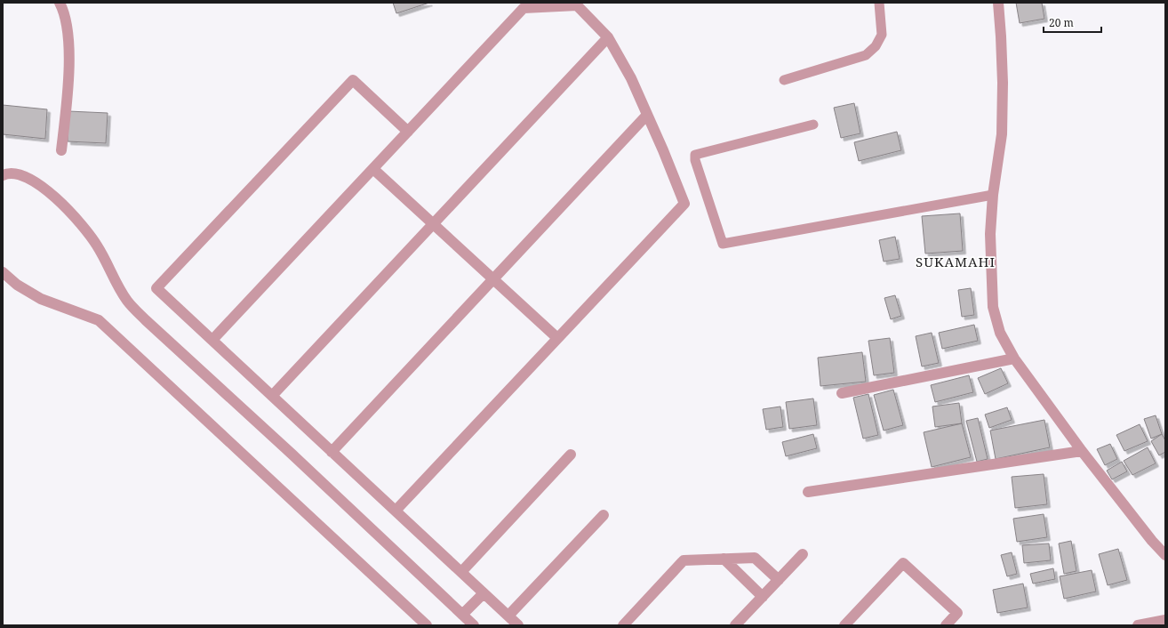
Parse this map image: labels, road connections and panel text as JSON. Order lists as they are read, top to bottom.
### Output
{
  "districts": ["SUKAMAHI"],
  "scale_bar": "20 m"
}
